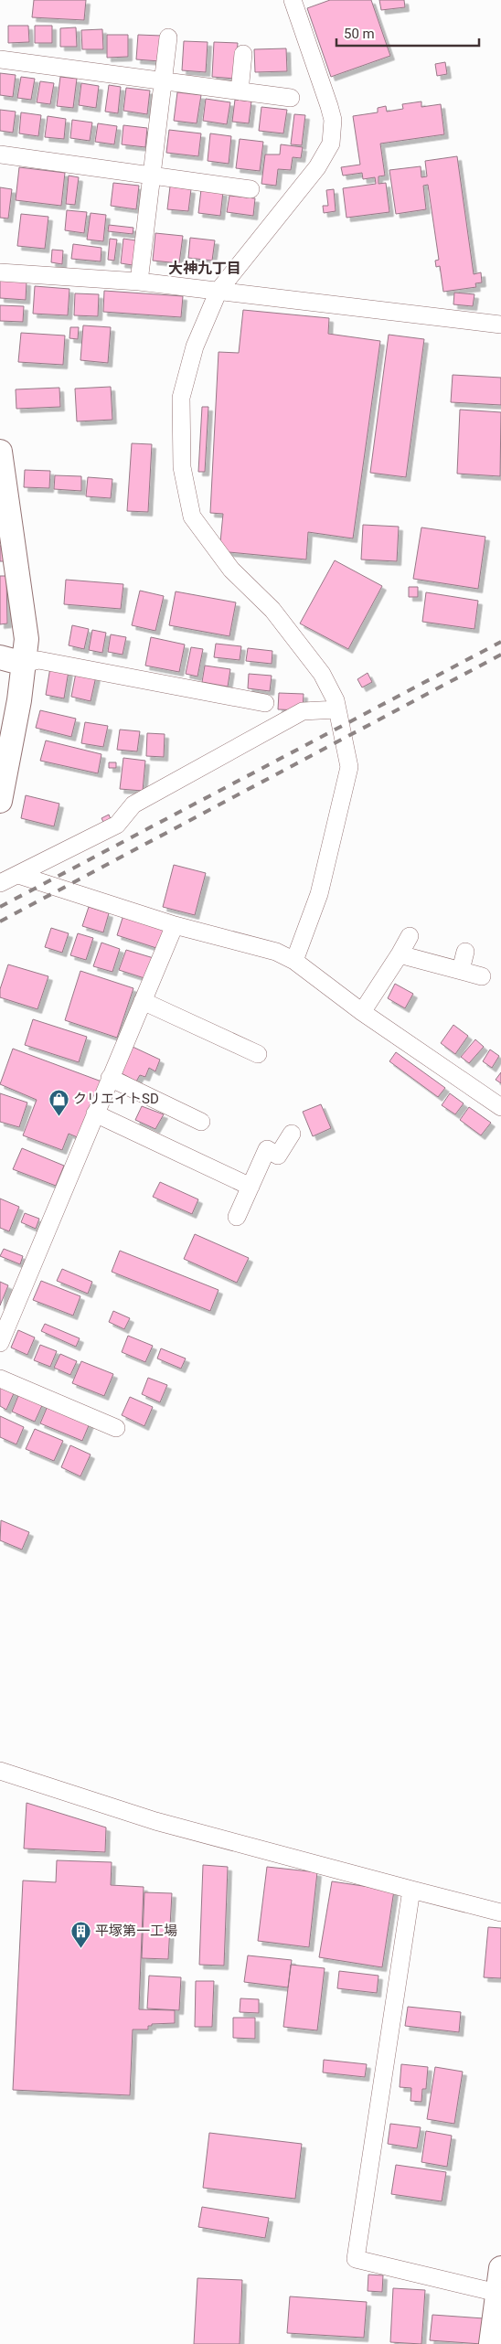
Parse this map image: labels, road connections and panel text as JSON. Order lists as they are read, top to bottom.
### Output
{
  "districts": ["大神九丁目"],
  "places": {
    "shop": ["クリエイトSD"],
    "building": ["平塚第一工場"]
  },
  "scale_bar": "50 m"
}
